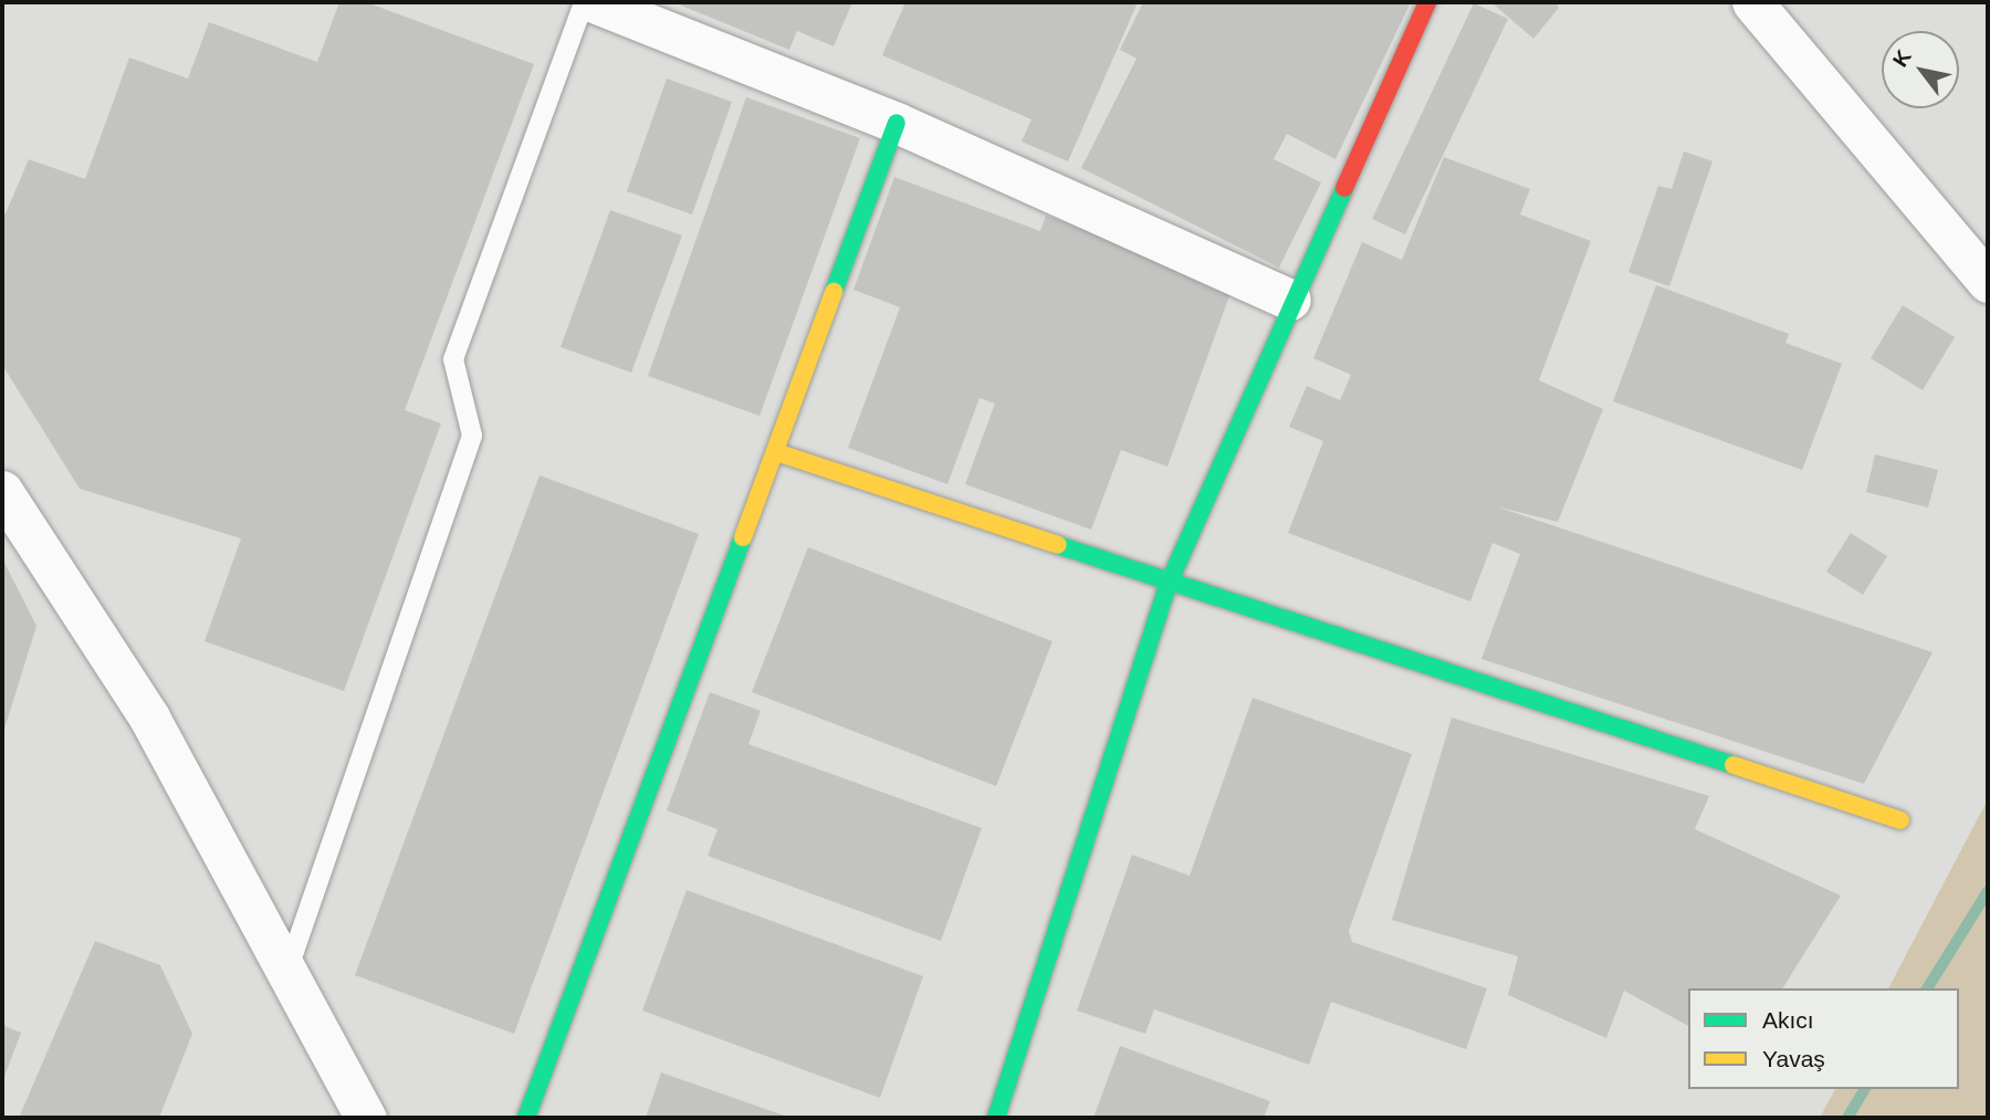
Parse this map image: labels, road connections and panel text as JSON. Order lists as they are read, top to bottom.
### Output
{
  "legend": ["Akıcı", "Yavaş"],
  "north": "top left"
}
